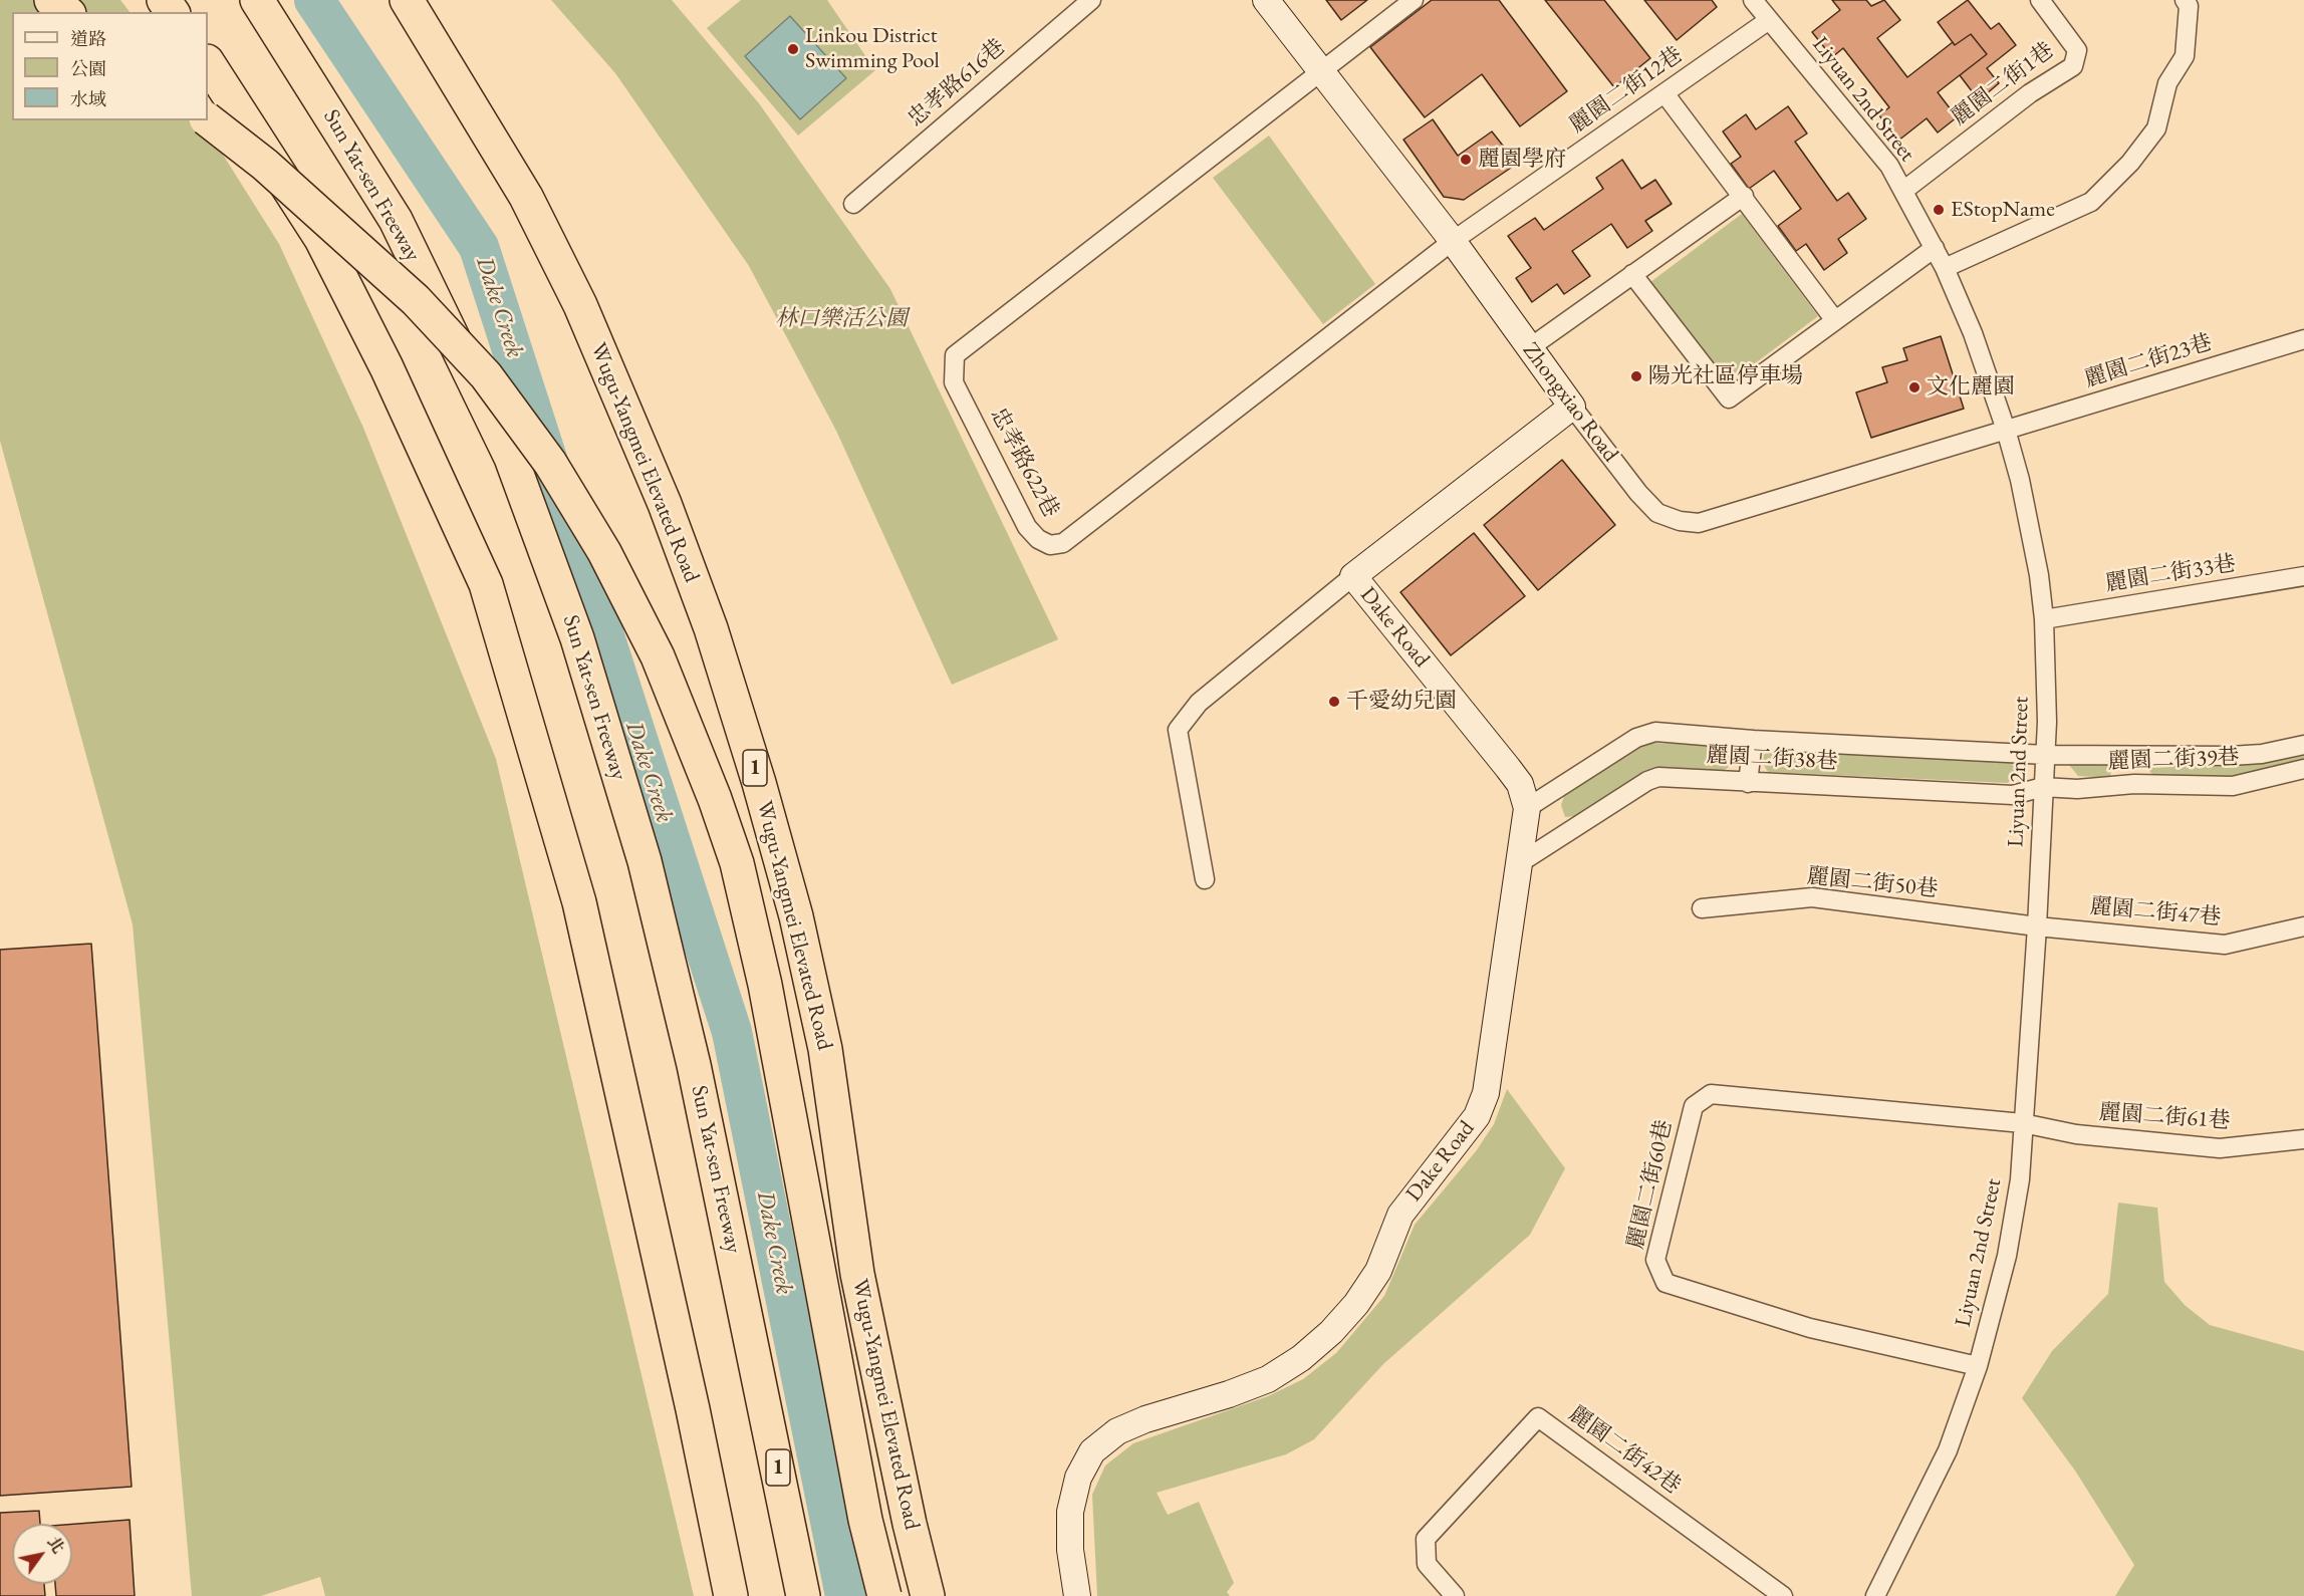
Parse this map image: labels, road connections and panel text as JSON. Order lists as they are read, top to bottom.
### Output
{
  "streets": {
    "highway": ["Sun Yat-sen Freeway", "Wugu-Yangmei Elevated Road", "1"],
    "street": [
      "忠孝路616巷",
      "麗園二街1巷",
      "麗園二街12巷",
      "Liyuan 2nd Street",
      "麗園二街23巷",
      "Zhongxiao Road",
      "忠孝路622巷",
      "麗園二街33巷",
      "Dake Road",
      "麗園二街38巷",
      "麗園二街39巷",
      "麗園二街50巷",
      "麗園二街47巷",
      "麗園二街61巷",
      "麗園二街60巷",
      "麗園二街42巷"
    ]
  },
  "crossings": [
    ["麗園二街1巷", "Liyuan 2nd Street"],
    ["麗園二街12巷", "Liyuan 2nd Street"],
    ["麗園二街12巷", "Zhongxiao Road"],
    ["麗園二街12巷", "忠孝路622巷"],
    ["Liyuan 2nd Street", "麗園二街23巷"],
    ["Liyuan 2nd Street", "Zhongxiao Road"],
    ["Liyuan 2nd Street", "麗園二街33巷"],
    ["Liyuan 2nd Street", "麗園二街38巷"],
    ["Liyuan 2nd Street", "麗園二街39巷"],
    ["Liyuan 2nd Street", "麗園二街50巷"],
    ["Liyuan 2nd Street", "麗園二街47巷"],
    ["Liyuan 2nd Street", "麗園二街61巷"],
    ["Liyuan 2nd Street", "麗園二街60巷"],
    ["麗園二街23巷", "Zhongxiao Road"],
    ["Zhongxiao Road", "忠孝路622巷"],
    ["Dake Road", "麗園二街38巷"],
    ["麗園二街38巷", "麗園二街39巷"],
    ["麗園二街50巷", "麗園二街47巷"],
    ["麗園二街61巷", "麗園二街60巷"]
  ],
  "water": ["Dake Creek"],
  "parks": ["林口樂活公園"],
  "places": [
    "Linkou District Swimming Pool",
    "麗園學府",
    "EStopName",
    "陽光社區停車場",
    "文化麗園",
    "千愛幼兒園"
  ],
  "legend": ["道路", "公園", "水域"],
  "north": "top right"
}
